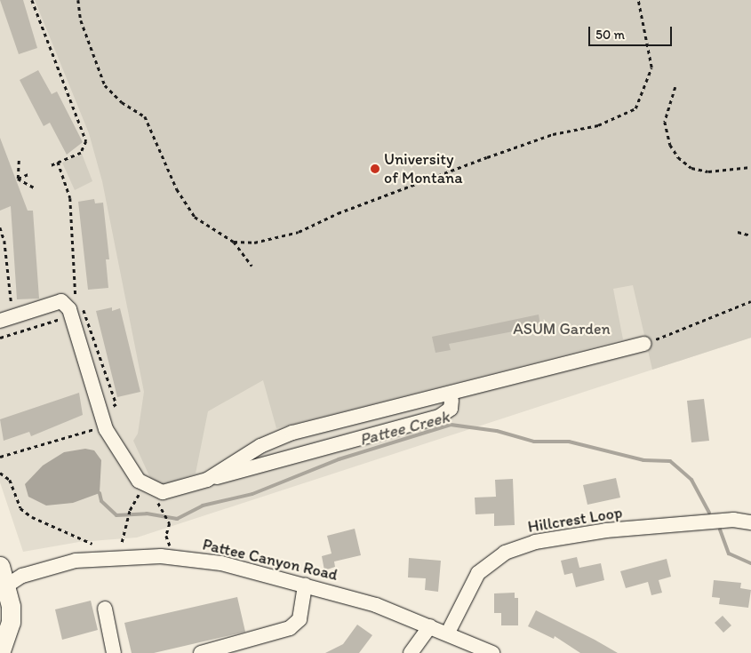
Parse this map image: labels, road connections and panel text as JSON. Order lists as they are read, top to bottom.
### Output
{
  "streets": {
    "street": ["Hillcrest Loop", "Pattee Canyon Road"]
  },
  "crossings": [
    ["Hillcrest Loop", "Pattee Canyon Road"]
  ],
  "water": ["Pattee Creek"],
  "parks": ["ASUM Garden"],
  "places": ["University of Montana"],
  "scale_bar": "50 m"
}
